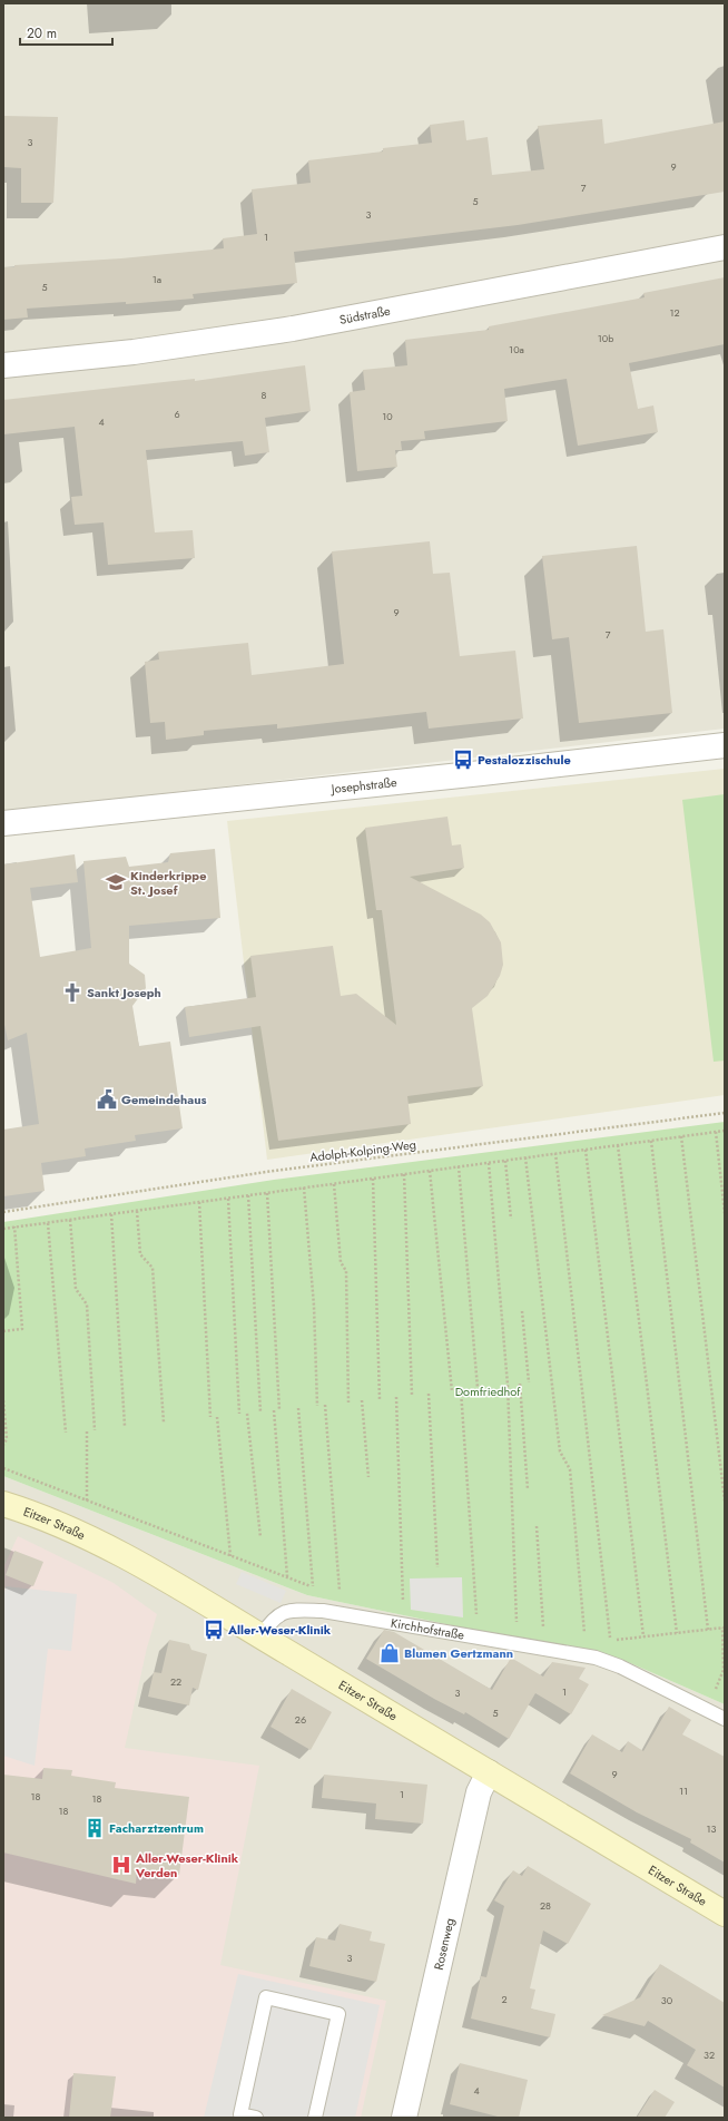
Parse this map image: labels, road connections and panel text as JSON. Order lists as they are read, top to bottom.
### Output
{
  "streets": {
    "main road": ["Eitzer Straße"],
    "street": ["Südstraße", "Josephstraße", "Rosenweg"],
    "lane": ["Kirchhofstraße"],
    "path": ["Adolph-Kolping-Weg"]
  },
  "crossings": [
    ["Eitzer Straße", "Kirchhofstraße"],
    ["Eitzer Straße", "Rosenweg"]
  ],
  "parks": ["Domfriedhof"],
  "places": {
    "bus stop": ["Pestalozzischule", "Aller-Weser-Klinik"],
    "school or university": ["Kinderkrippe St. Josef"],
    "church": ["Sankt Joseph"],
    "public building": ["Gemeindehaus"],
    "shop": ["Blumen Gertzmann"],
    "building": ["Facharztzentrum"],
    "hospital": ["Aller-Weser-Klinik Verden"]
  },
  "house_numbers": [
    "3",
    "9",
    "7",
    "5",
    "3",
    "1",
    "1a",
    "5",
    "12",
    "10b",
    "10a",
    "8",
    "6",
    "10",
    "4",
    "9",
    "7",
    "22",
    "1",
    "3",
    "5",
    "26",
    "9",
    "11",
    "1",
    "18",
    "18",
    "18",
    "13",
    "28",
    "3",
    "2",
    "30",
    "32",
    "4"
  ],
  "scale_bar": "20 m"
}
